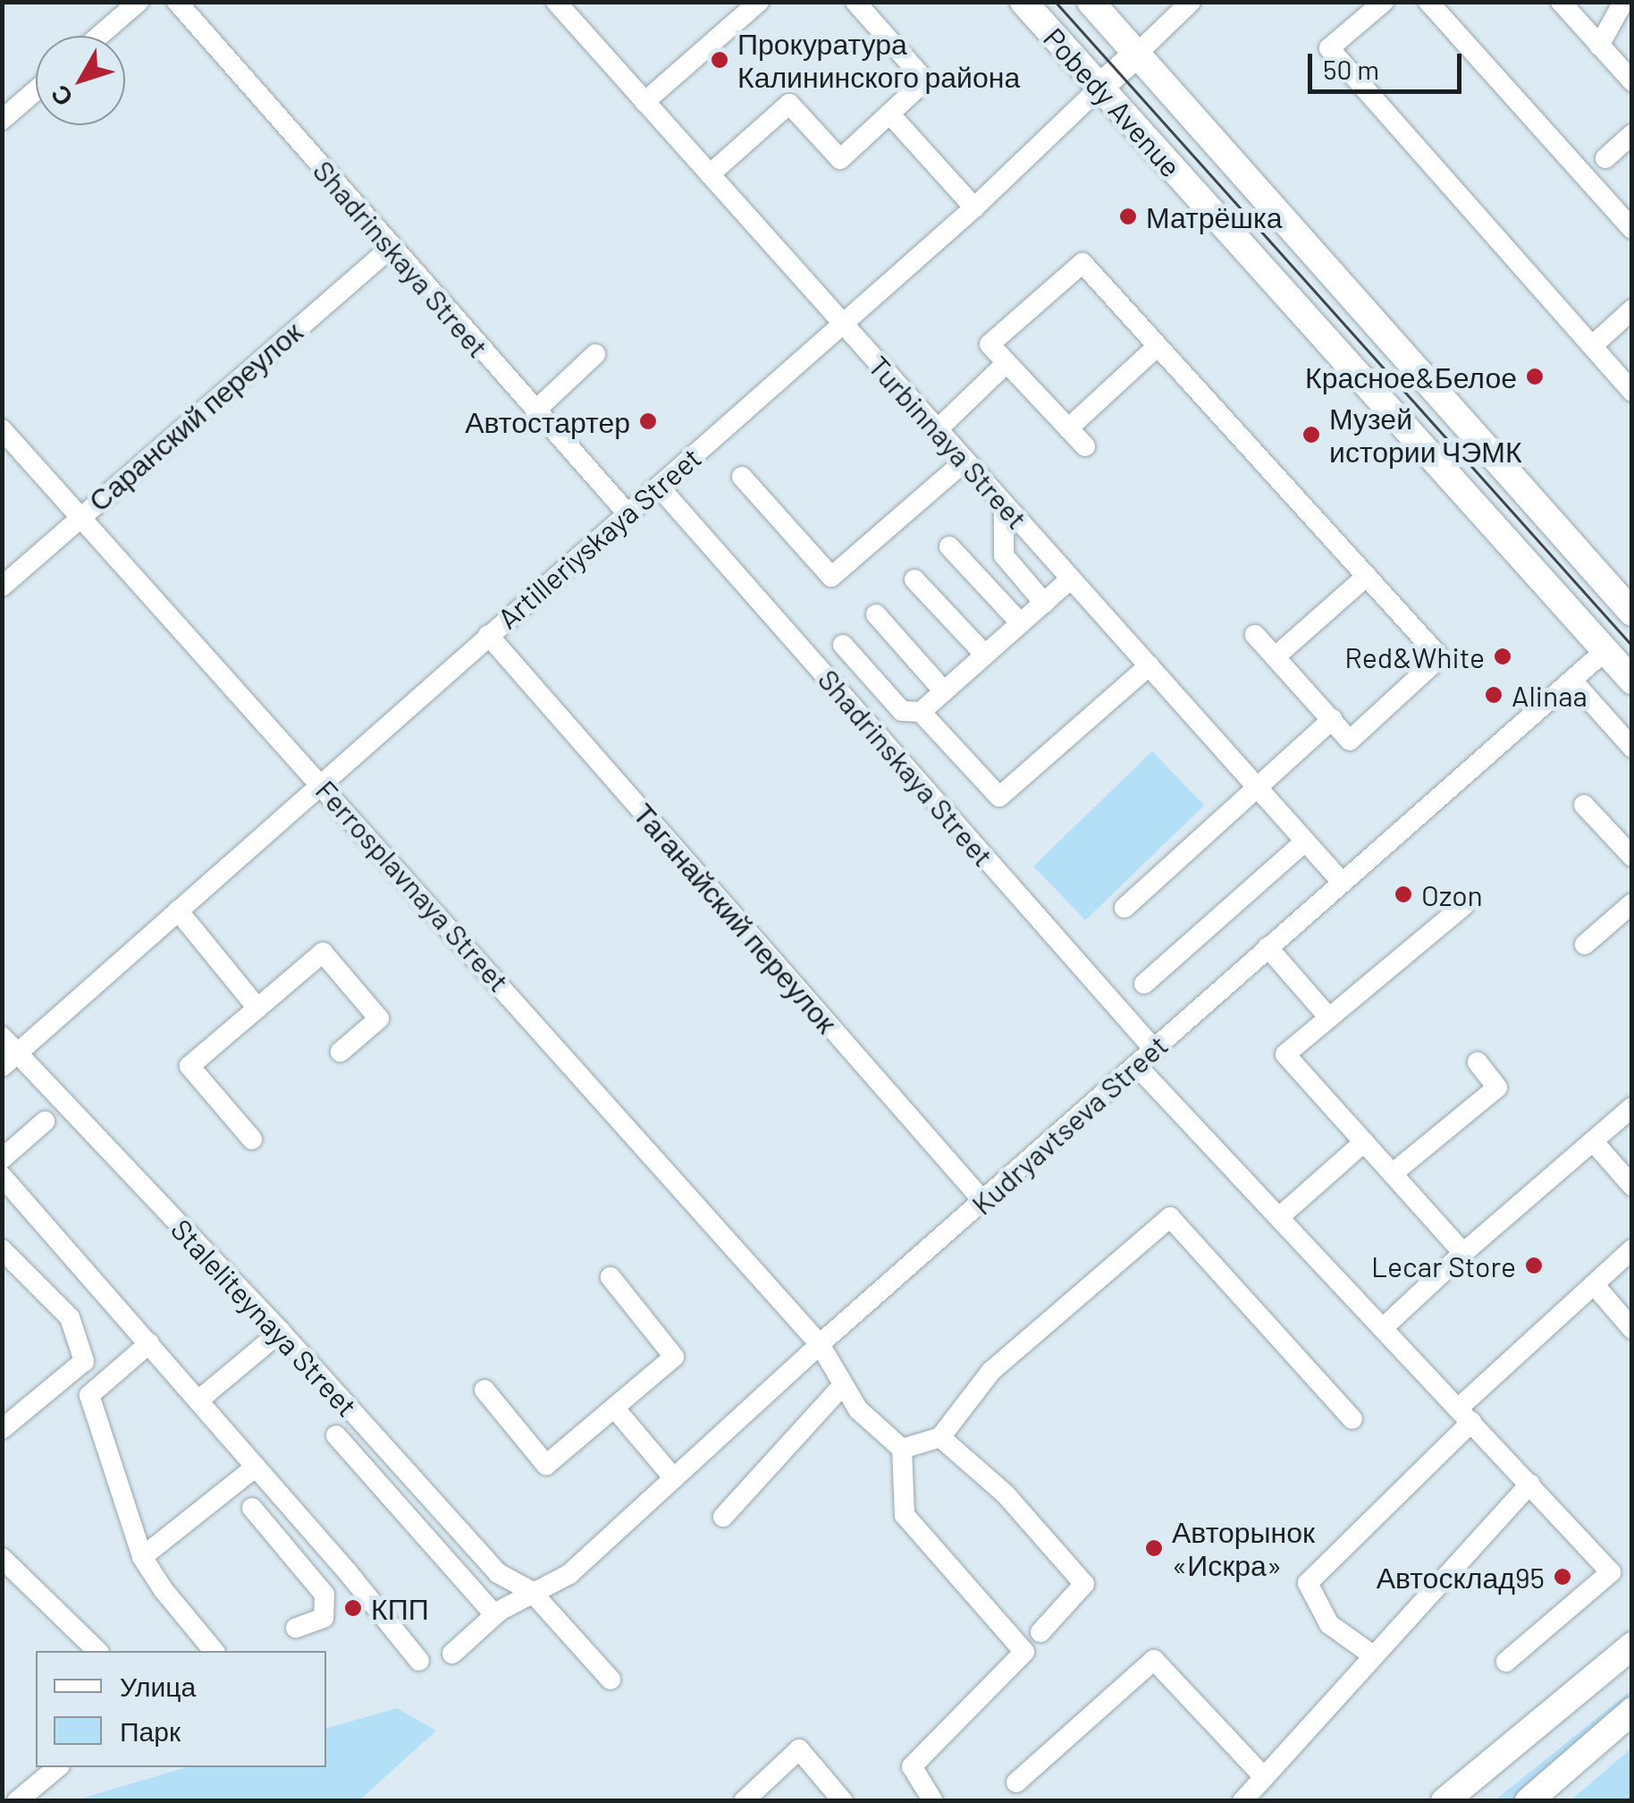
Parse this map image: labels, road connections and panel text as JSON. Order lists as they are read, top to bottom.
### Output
{
  "streets": {
    "main road": ["Pobedy Avenue", "Artilleriyskaya Street"],
    "street": [
      "Shadrinskaya Street",
      "Саранский переулок",
      "Turbinnaya Street",
      "Ferrosplavnaya Street",
      "Таганайский переулок",
      "Kudryavtseva Street",
      "Staleliteynaya Street"
    ]
  },
  "crossings": [
    ["Pobedy Avenue", "Artilleriyskaya Street"],
    ["Pobedy Avenue", "Kudryavtseva Street"],
    ["Shadrinskaya Street", "Саранский переулок"],
    ["Shadrinskaya Street", "Artilleriyskaya Street"],
    ["Shadrinskaya Street", "Kudryavtseva Street"],
    ["Саранский переулок", "Ferrosplavnaya Street"],
    ["Turbinnaya Street", "Artilleriyskaya Street"],
    ["Turbinnaya Street", "Kudryavtseva Street"],
    ["Artilleriyskaya Street", "Ferrosplavnaya Street"],
    ["Artilleriyskaya Street", "Таганайский переулок"],
    ["Artilleriyskaya Street", "Staleliteynaya Street"],
    ["Ferrosplavnaya Street", "Kudryavtseva Street"],
    ["Таганайский переулок", "Kudryavtseva Street"],
    ["Kudryavtseva Street", "Staleliteynaya Street"]
  ],
  "places": [
    "Прокуратура Калининского района",
    "Матрёшка",
    "Красное&Белое",
    "Автостартер",
    "Музей истории ЧЭМК",
    "Red&White",
    "Alinaa",
    "Ozon",
    "Lecar Store",
    "Авторынок «Искра»",
    "Автосклад95",
    "КПП"
  ],
  "legend": ["Улица", "Парк"],
  "scale_bar": "50 m",
  "north": "bottom left"
}
